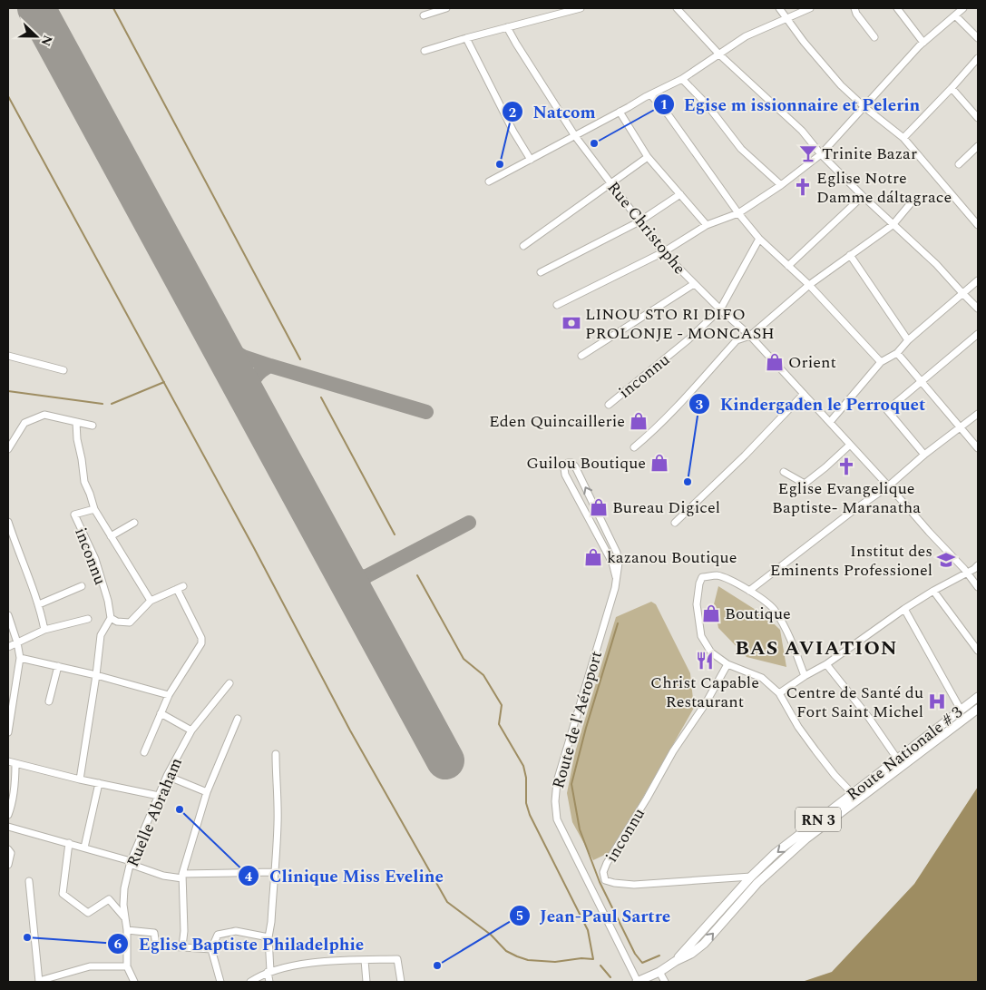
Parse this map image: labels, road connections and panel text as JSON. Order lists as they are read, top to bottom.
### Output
{
  "streets": {
    "main road": ["Route Nationale # 3", "RN 3"],
    "street": [
      "Rue Christophe",
      "inconnu",
      "Route de l'Aéroport",
      "Ruelle Abraham"
    ]
  },
  "crossings": [
    ["Rue Christophe", "inconnu"],
    ["inconnu", "Route Nationale # 3"],
    ["Route de l'Aéroport", "Route Nationale # 3"]
  ],
  "districts": ["BAS AVIATION"],
  "places": {
    "other": [
      "Egise m issionnaire et Pelerin",
      "Natcom",
      "Kindergaden le Perroquet",
      "Clinique Miss Eveline",
      "Eglise Baptiste Philadelphie",
      "Jean-Paul Sartre"
    ],
    "bar": ["Trinite Bazar"],
    "church": ["Eglise Notre Damme dáltagrace", "Eglise Evangelique Baptiste- Maranatha"],
    "bank": ["LINOU STO RI DIFO PROLONJE - MONCASH"],
    "shop": [
      "Orient",
      "Eden Quincaillerie",
      "Guilou Boutique",
      "Bureau Digicel",
      "kazanou Boutique",
      "Boutique"
    ],
    "school or university": ["Institut des Eminents Professionel"],
    "restaurant": ["Christ Capable Restaurant"],
    "hospital": ["Centre de Santé du Fort Saint Michel"]
  },
  "north": "right"
}
